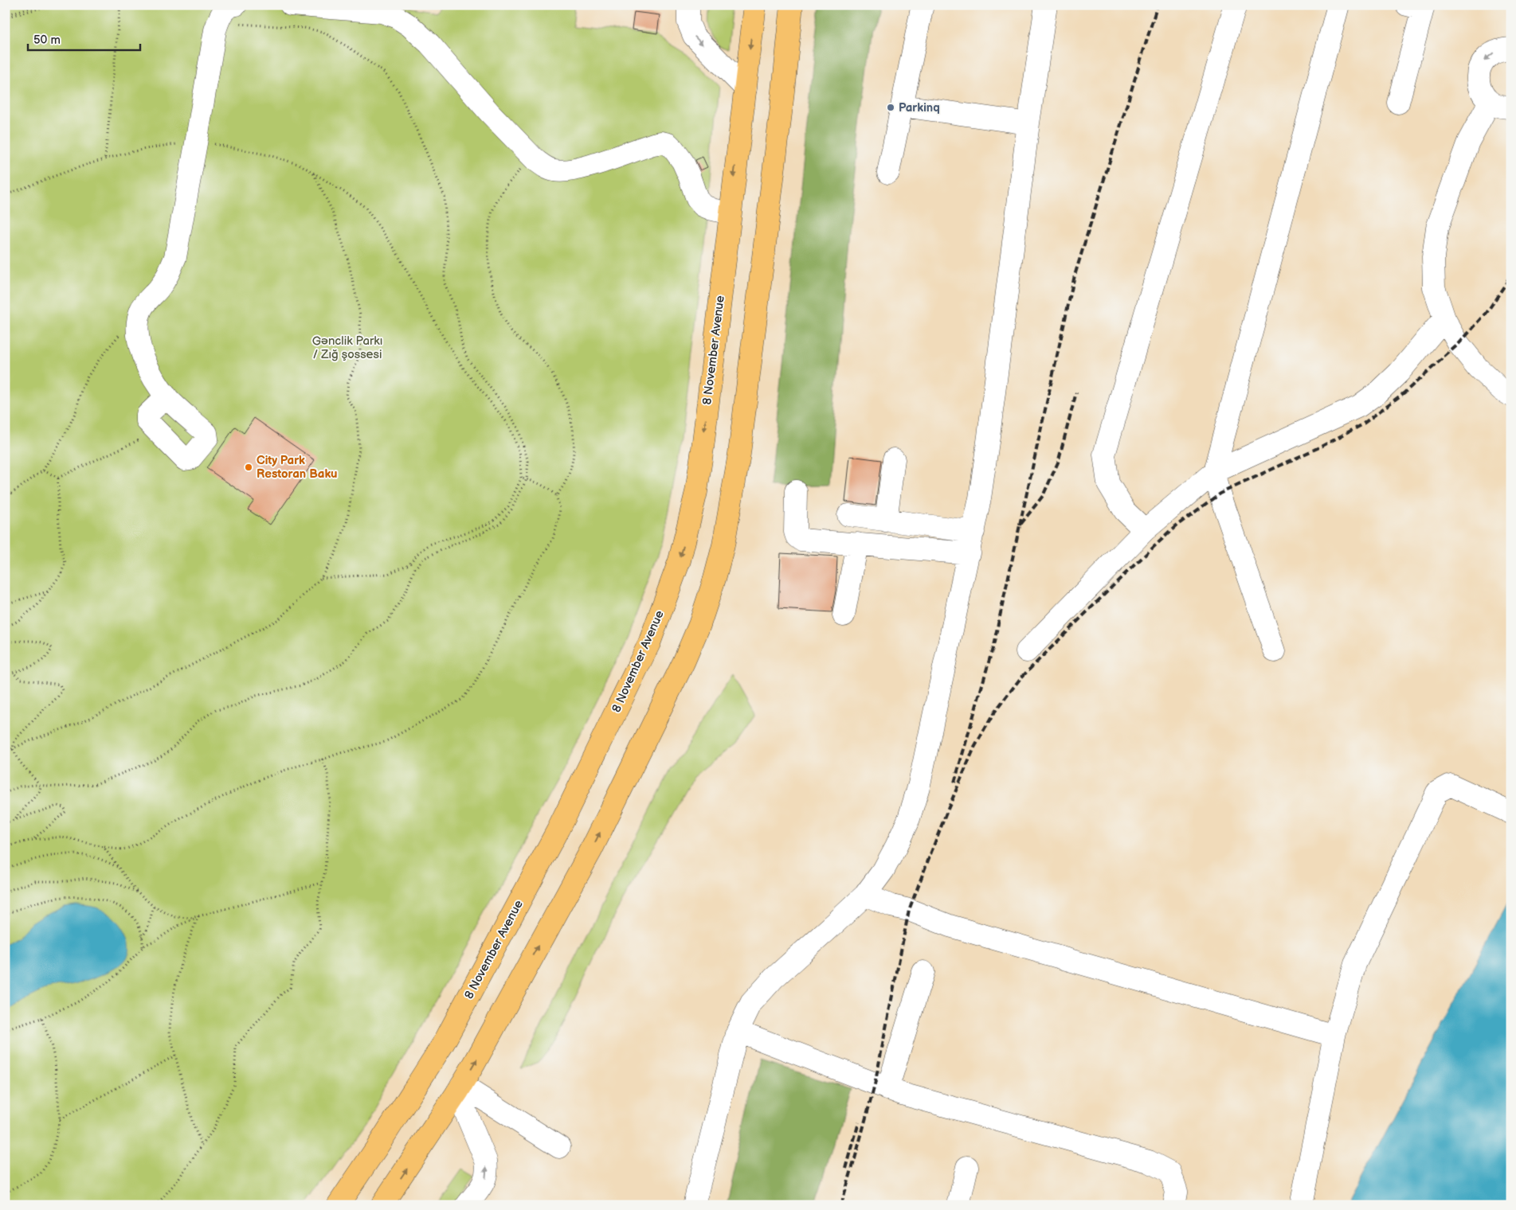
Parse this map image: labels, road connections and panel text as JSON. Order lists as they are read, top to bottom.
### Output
{
  "streets": {
    "highway": ["8 November Avenue"]
  },
  "parks": ["Gənclik Parkı / Zığ şossesi"],
  "places": ["Parkinq", "City Park Restoran Baku"],
  "scale_bar": "50 m"
}
